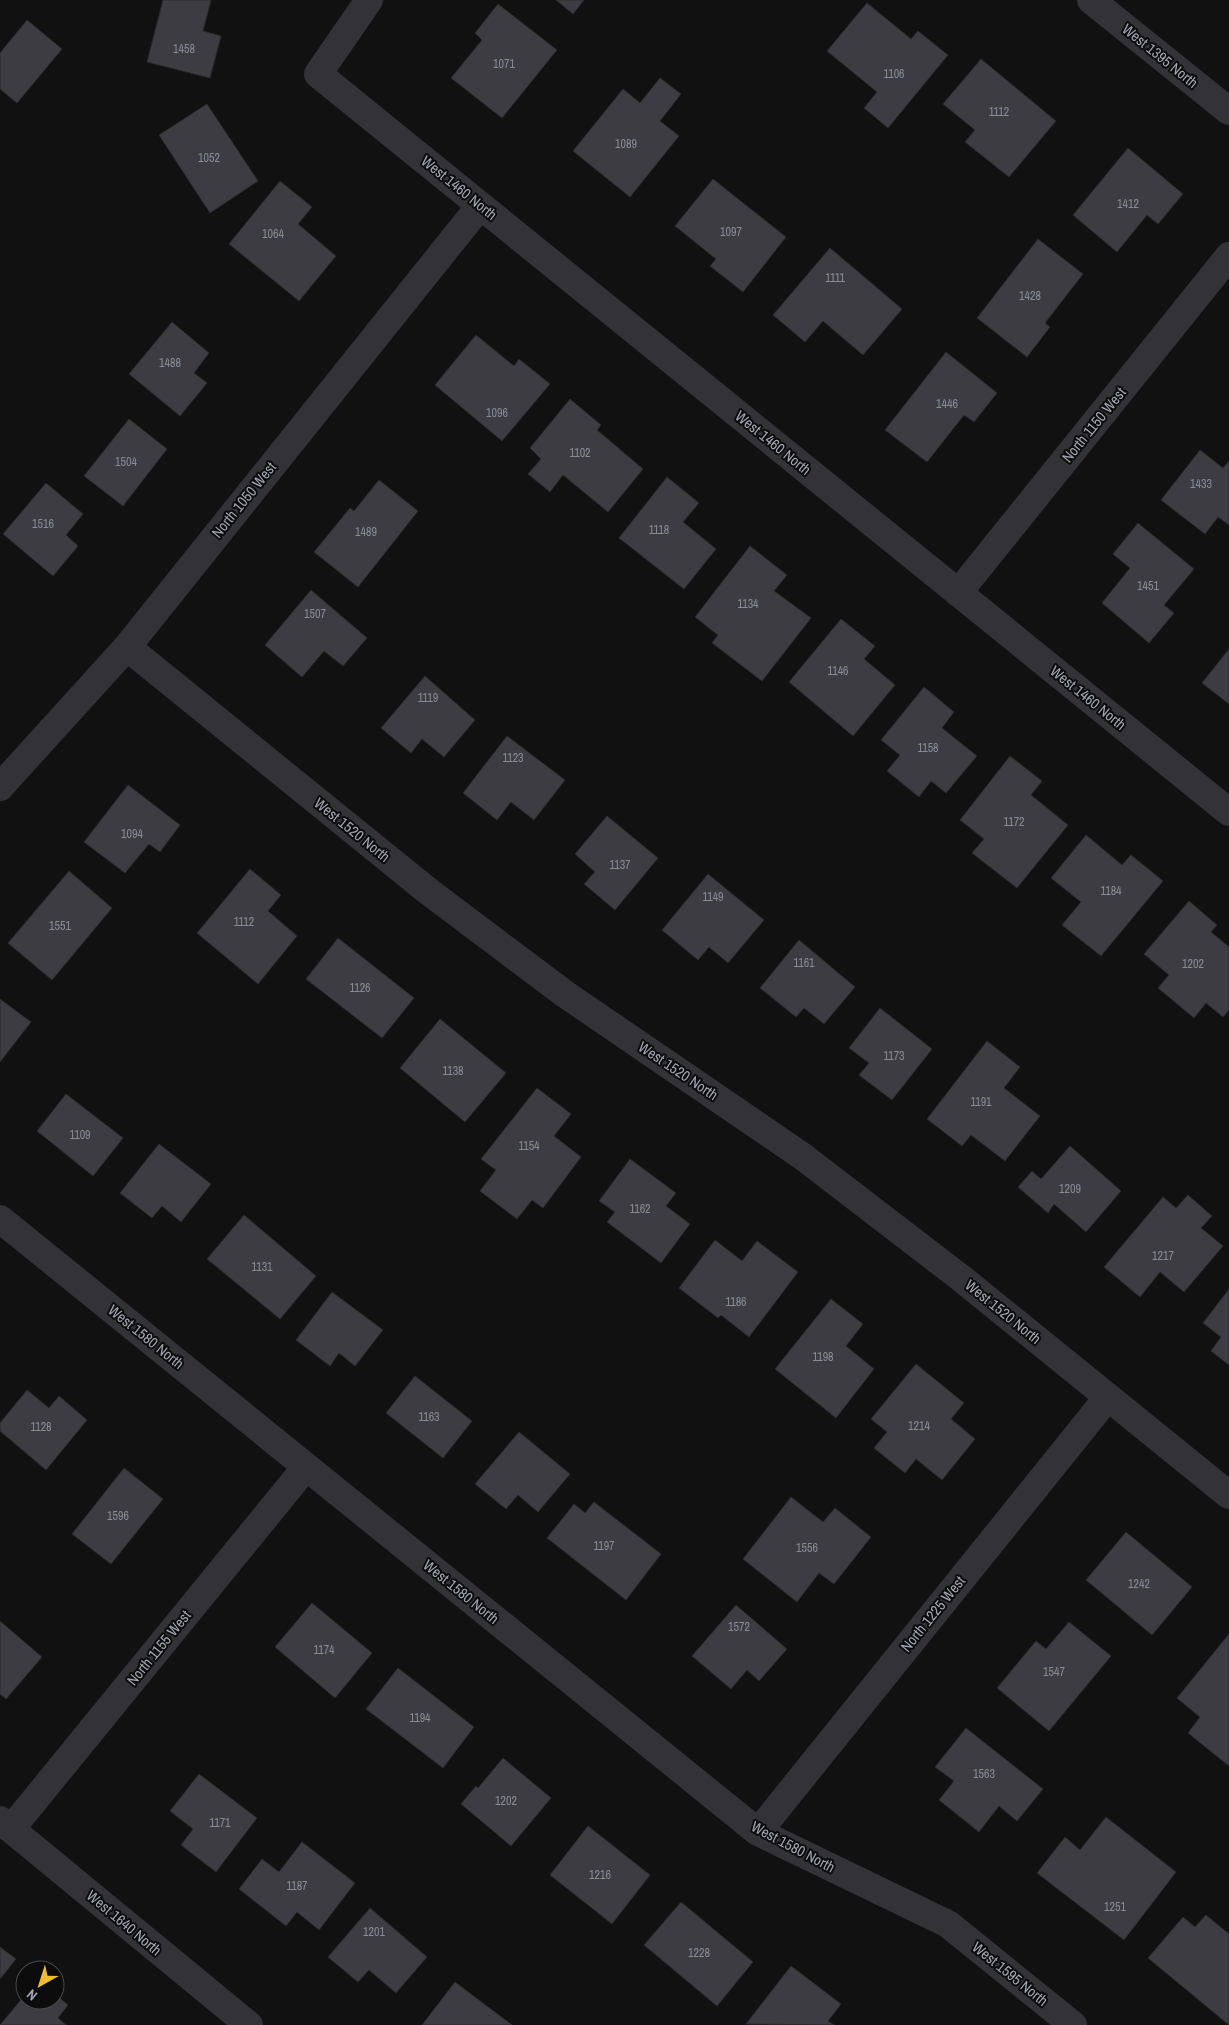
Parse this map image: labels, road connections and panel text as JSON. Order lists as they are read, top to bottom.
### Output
{
  "streets": {
    "street": [
      "West 1395 North",
      "West 1460 North",
      "North 1150 West",
      "North 1050 West",
      "West 1520 North",
      "West 1580 North",
      "North 1225 West",
      "North 1155 West",
      "West 1640 North",
      "West 1595 North"
    ]
  },
  "crossings": [
    ["West 1460 North", "North 1150 West"],
    ["West 1460 North", "North 1050 West"],
    ["North 1050 West", "West 1520 North"],
    ["West 1520 North", "North 1225 West"],
    ["West 1580 North", "North 1225 West"],
    ["West 1580 North", "North 1155 West"],
    ["West 1580 North", "West 1595 North"],
    ["North 1155 West", "West 1640 North"]
  ],
  "house_numbers": [
    "1458",
    "1071",
    "1106",
    "1112",
    "1089",
    "1052",
    "1412",
    "1097",
    "1064",
    "1111",
    "1428",
    "1488",
    "1446",
    "1096",
    "1102",
    "1504",
    "1433",
    "1516",
    "1118",
    "1489",
    "1451",
    "1134",
    "1507",
    "1146",
    "1119",
    "1158",
    "1123",
    "1172",
    "1094",
    "1137",
    "1184",
    "1149",
    "1112",
    "1551",
    "1161",
    "1202",
    "1126",
    "1173",
    "1138",
    "1191",
    "1109",
    "1154",
    "1209",
    "1162",
    "1217",
    "1131",
    "1186",
    "1198",
    "1163",
    "1214",
    "1128",
    "1596",
    "1197",
    "1556",
    "1242",
    "1572",
    "1174",
    "1547",
    "1194",
    "1563",
    "1202",
    "1171",
    "1216",
    "1187",
    "1251",
    "1201",
    "1228"
  ],
  "north": "bottom left"
}
